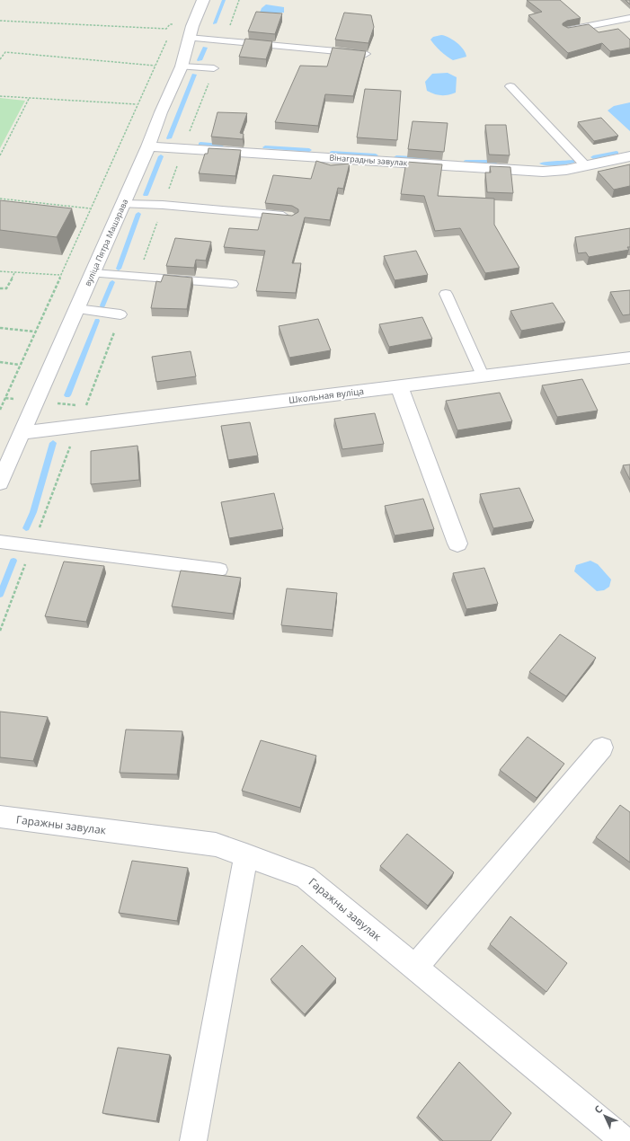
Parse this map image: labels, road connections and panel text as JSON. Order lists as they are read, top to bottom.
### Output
{
  "streets": {
    "street": [
      "Вінаградны завулак",
      "вуліца Пятра Машэрава",
      "Школьная вуліца",
      "Гаражны завулак"
    ]
  },
  "crossings": [
    ["Вінаградны завулак", "вуліца Пятра Машэрава"],
    ["вуліца Пятра Машэрава", "Школьная вуліца"]
  ],
  "north": "top left"
}
